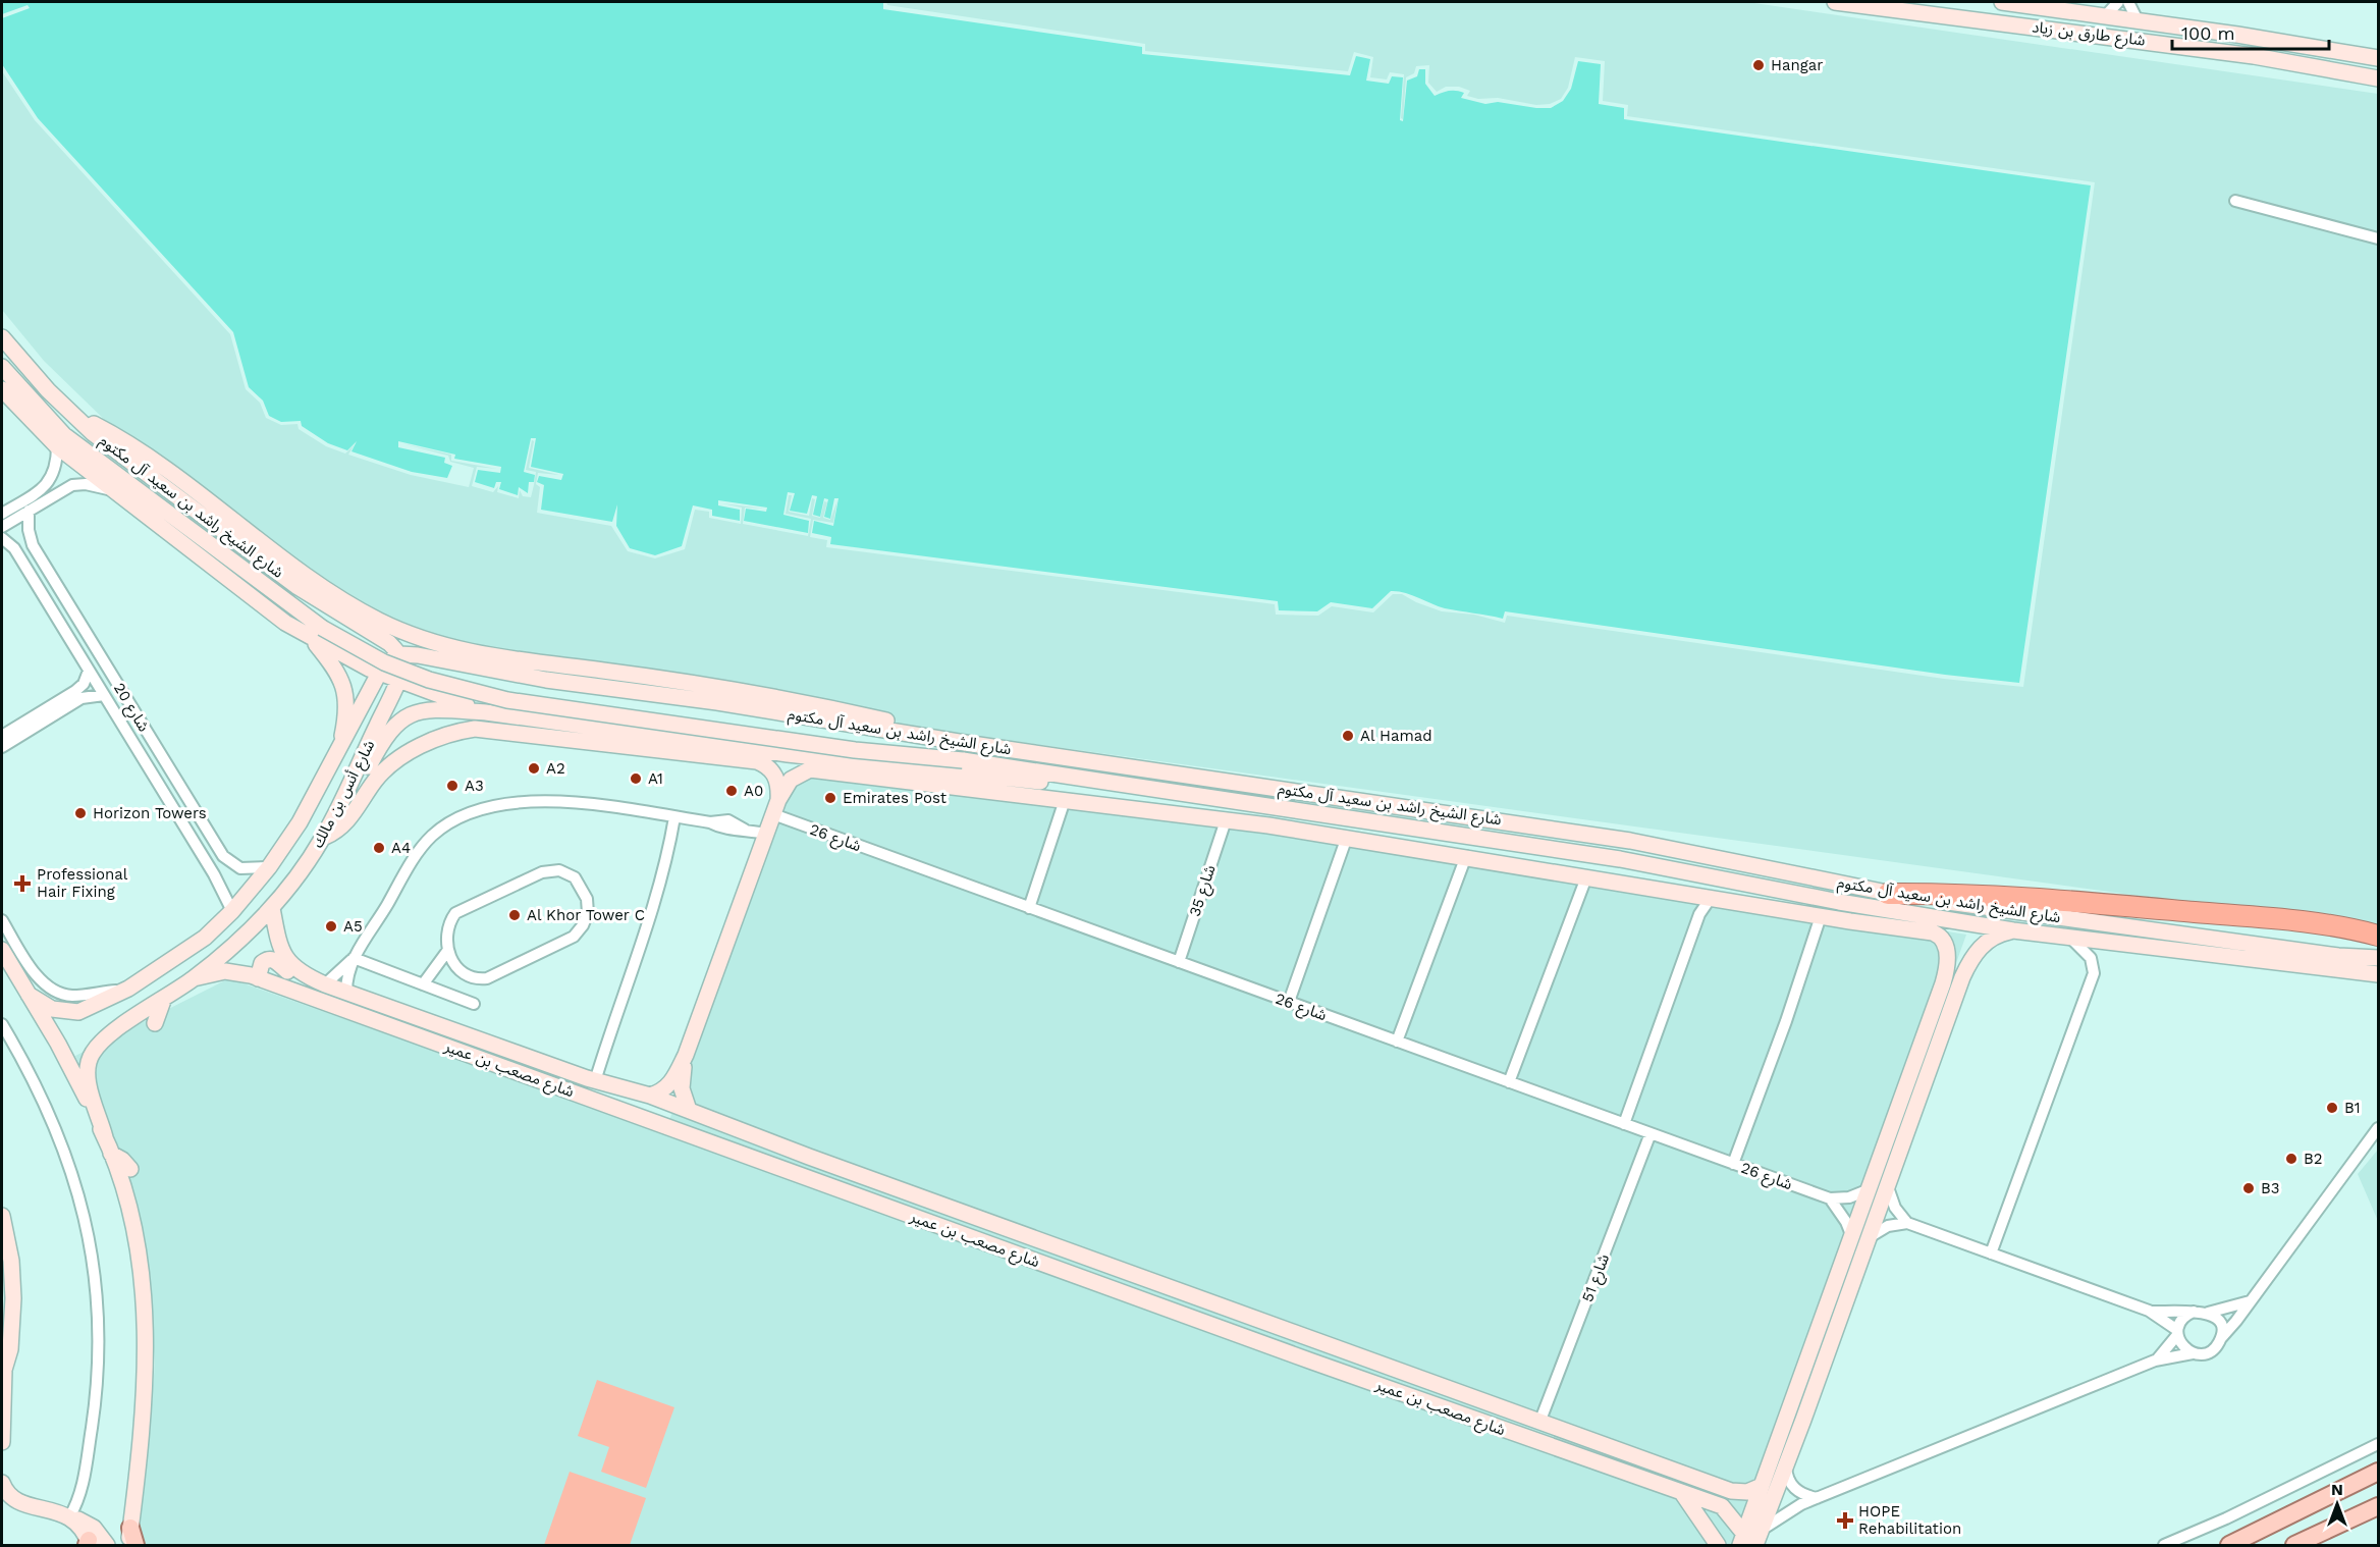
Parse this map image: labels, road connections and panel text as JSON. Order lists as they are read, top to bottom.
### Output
{
  "streets": {
    "main road": [
      "شارع طارق بن زياد",
      "شارع الشيخ راشد بن سعيد آل مكتوم",
      "شارع أنس بن مالك",
      "شارع مصعب بن عمير"
    ],
    "street": [
      "شارع 20",
      "شارع 26",
      "شارع 35",
      "شارع 51"
    ]
  },
  "crossings": [
    ["شارع 20", "شارع أنس بن مالك"],
    ["شارع أنس بن مالك", "شارع مصعب بن عمير"],
    ["شارع 26", "شارع 35"],
    ["شارع 26", "شارع 51"],
    ["شارع مصعب بن عمير", "شارع 51"]
  ],
  "places": {
    "other": [
      "Hangar",
      "Al Hamad",
      "A2",
      "A1",
      "A3",
      "A0",
      "Emirates Post",
      "Horizon Towers",
      "A4",
      "Al Khor Tower C",
      "A5",
      "B1",
      "B2",
      "B3"
    ],
    "health": ["Professional Hair Fixing", "HOPE Rehabilitation"]
  },
  "scale_bar": "100 m",
  "north": "top"
}
